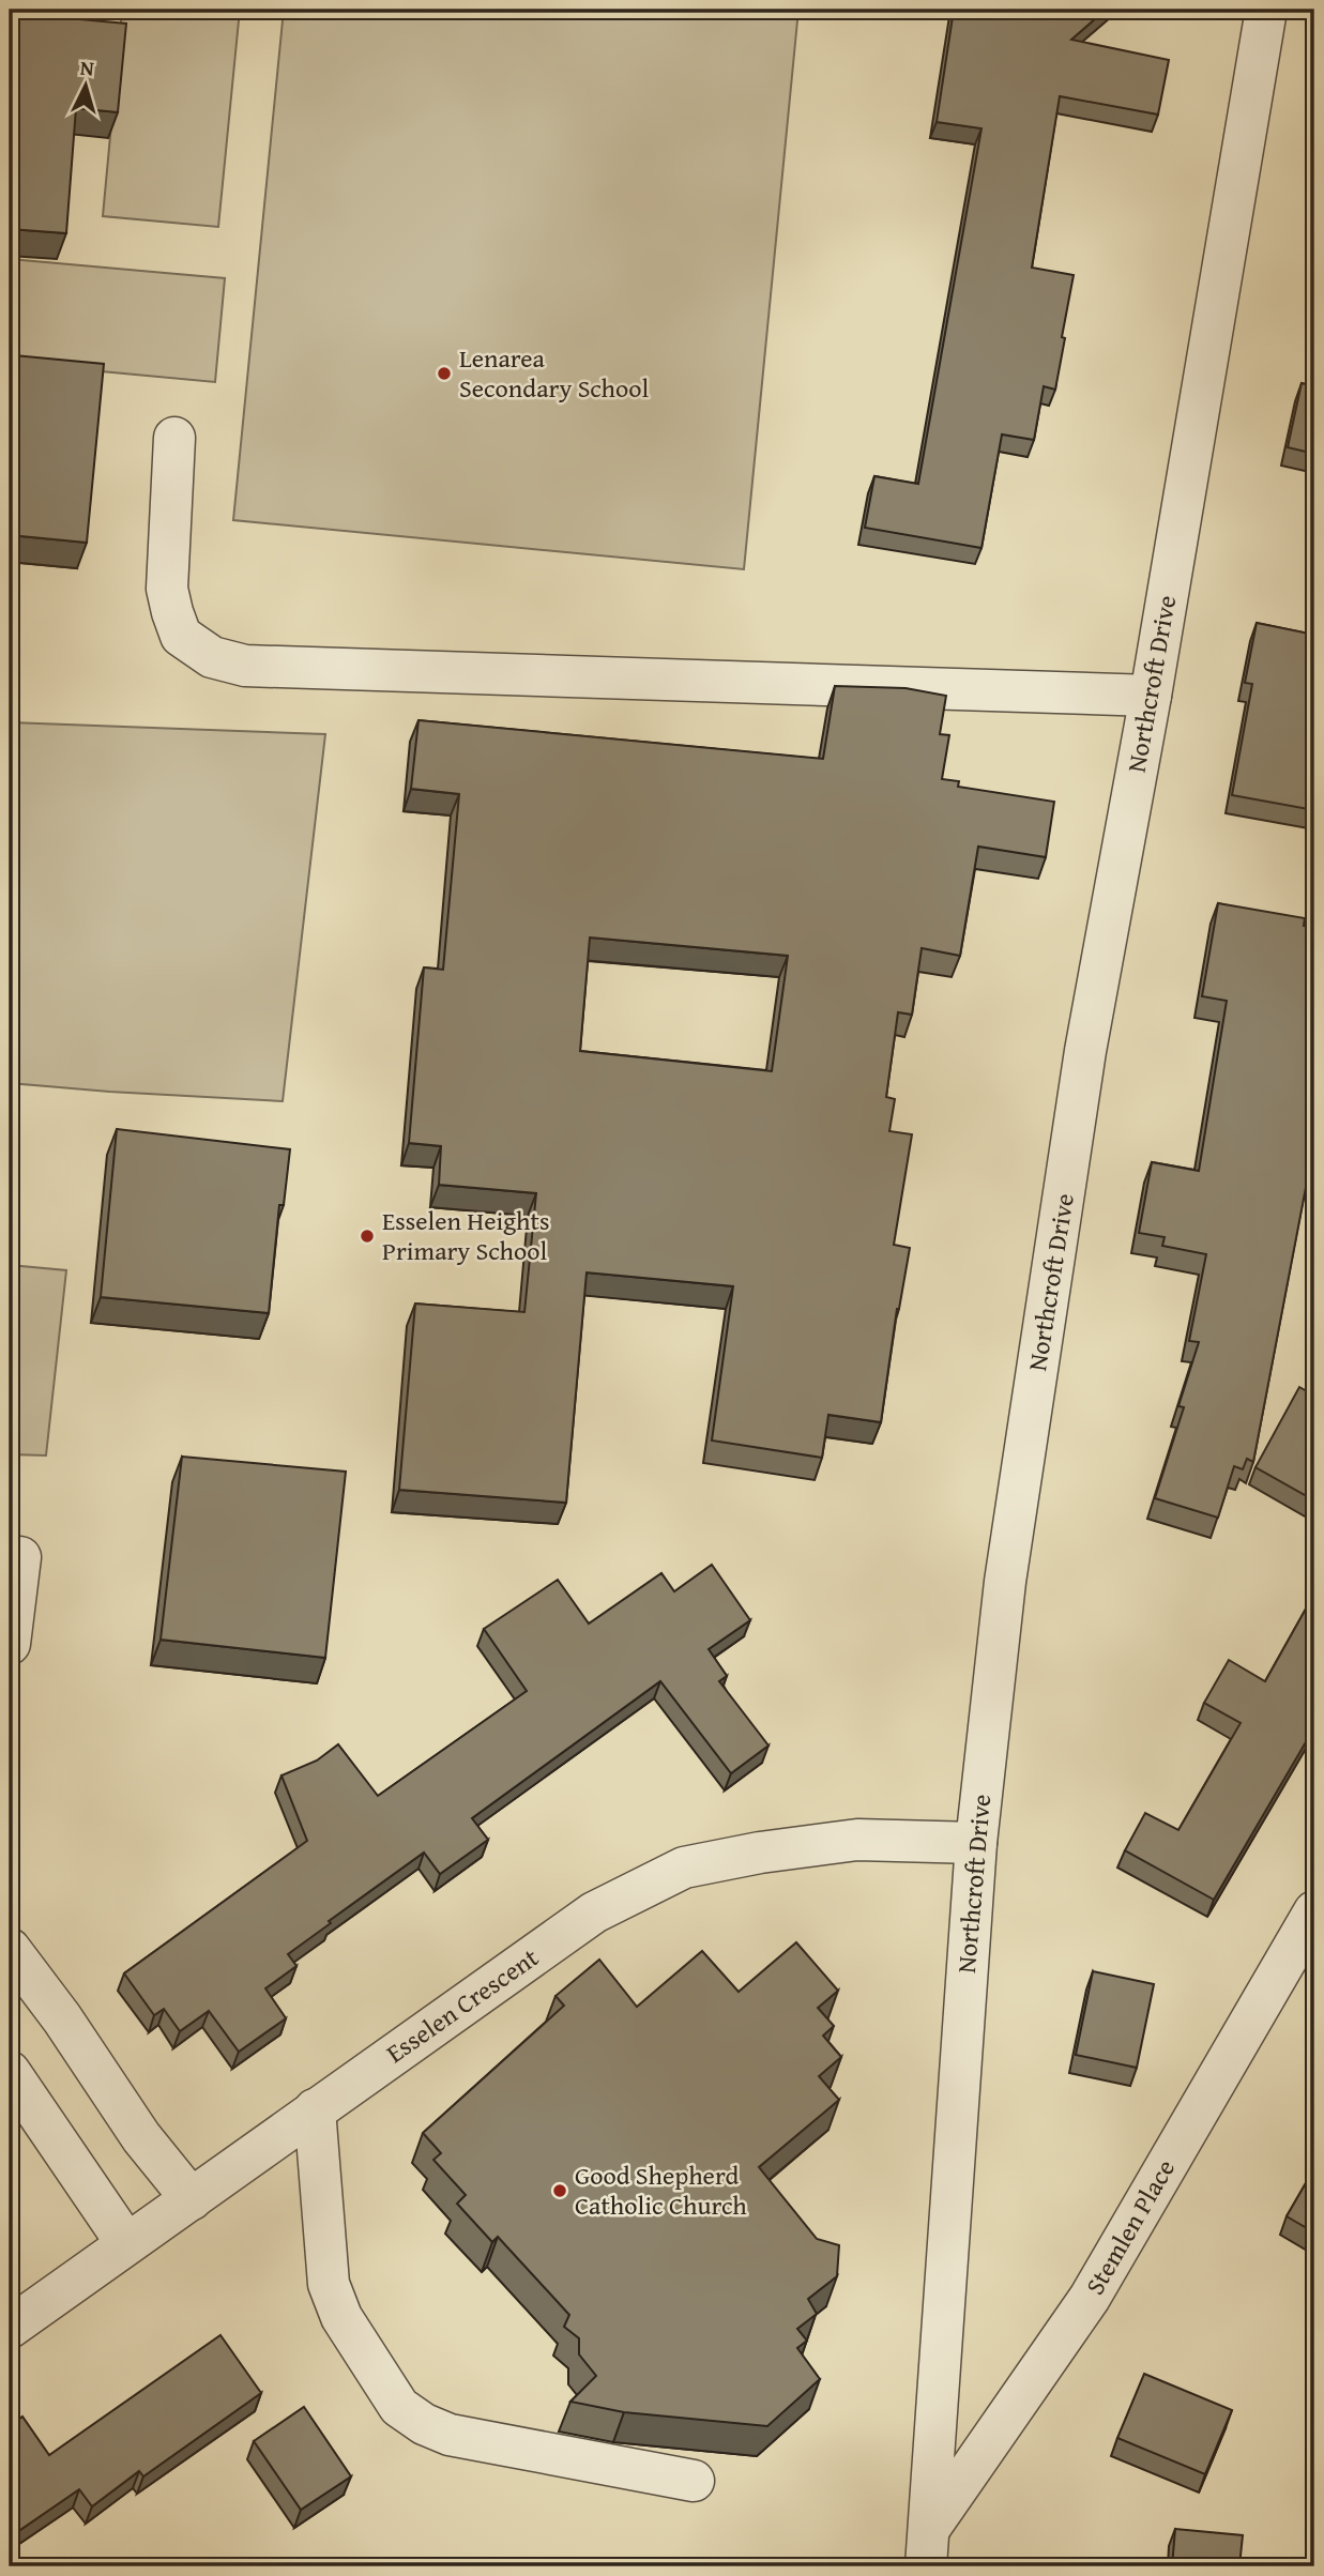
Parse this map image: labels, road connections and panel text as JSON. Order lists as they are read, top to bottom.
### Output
{
  "streets": {
    "street": ["Northcroft Drive", "Esselen Crescent", "Stemlen Place"]
  },
  "crossings": [
    ["Northcroft Drive", "Esselen Crescent"],
    ["Northcroft Drive", "Stemlen Place"]
  ],
  "places": ["Lenarea Secondary School", "Esselen Heights Primary School", "Good Shepherd Catholic Church"],
  "north": "top"
}
